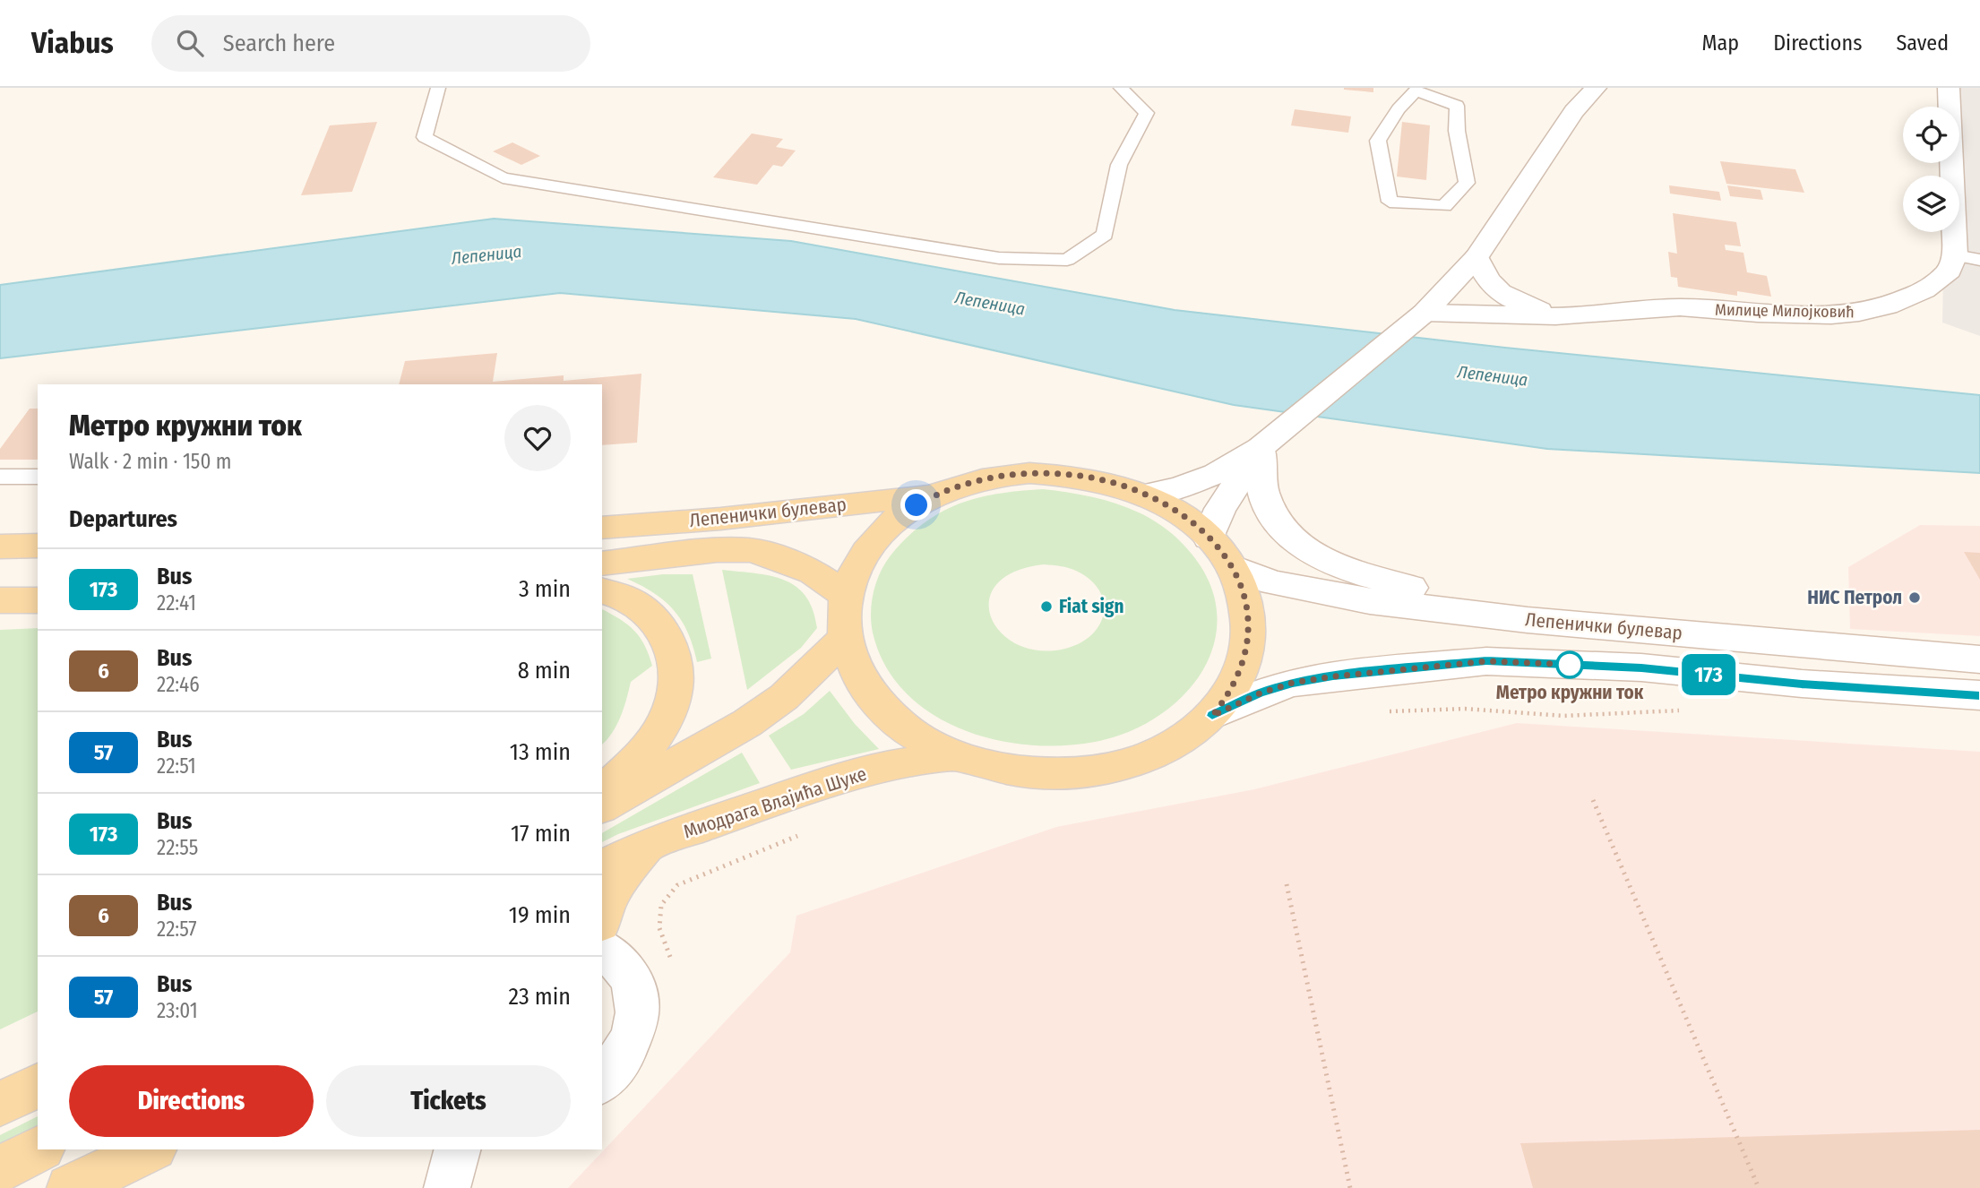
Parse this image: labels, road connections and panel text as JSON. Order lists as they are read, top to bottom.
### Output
{
  "streets": {
    "main road": ["Лепенички булевар", "Миодрага Влајића Шуке"],
    "street": ["Милице Милојковић"]
  },
  "water": ["Лепеница"],
  "places": ["НИС Петрол", "Fiat sign", "Метро кружни ток"],
  "lines": ["bus line 173"],
  "page": {
    "header": "Viabus",
    "search": "Search here",
    "nav": ["Map", "Directions", "Saved"],
    "on_map": "173",
    "heading": [
      ["Метро кружни ток", "Walk · 2 min · 150 m"],
      "Departures"
    ],
    "list": [
      {
        "mark": "173",
        "name": "Bus",
        "note": "22:41",
        "value": "3 min"
      },
      {
        "mark": "6",
        "name": "Bus",
        "note": "22:46",
        "value": "8 min"
      },
      {
        "mark": "57",
        "name": "Bus",
        "note": "22:51",
        "value": "13 min"
      },
      {
        "mark": "173",
        "name": "Bus",
        "note": "22:55",
        "value": "17 min"
      },
      {
        "mark": "6",
        "name": "Bus",
        "note": "22:57",
        "value": "19 min"
      },
      {
        "mark": "57",
        "name": "Bus",
        "note": "23:01",
        "value": "23 min"
      }
    ],
    "buttons": ["Directions", "Tickets"]
  }
}
